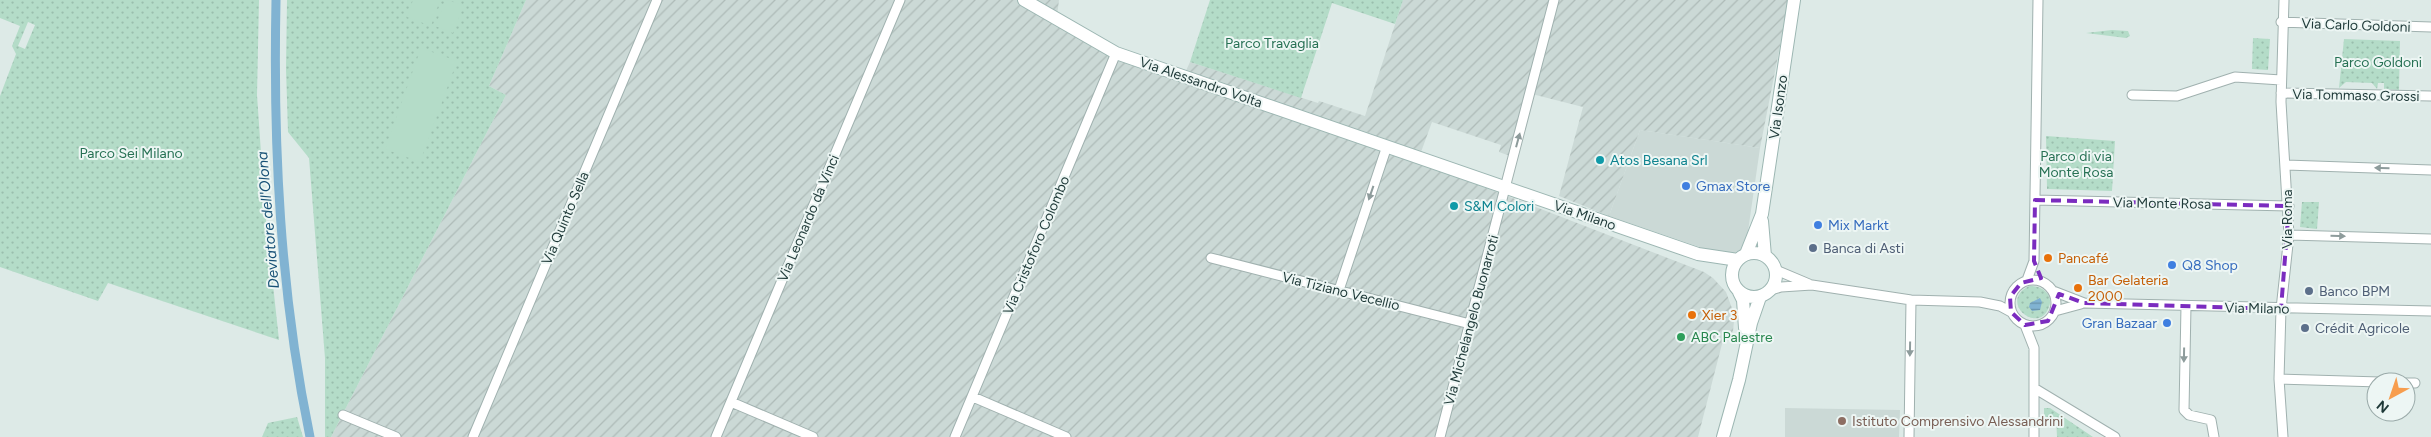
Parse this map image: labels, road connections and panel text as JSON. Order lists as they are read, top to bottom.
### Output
{
  "streets": {
    "street": [
      "Via Carlo Goldoni",
      "Via Alessandro Volta",
      "Via Tommaso Grossi",
      "Via Isonzo",
      "Via Monte Rosa",
      "Via Milano",
      "Via Quinto Sella",
      "Via Leonardo da Vinci",
      "Via Roma",
      "Via Cristoforo Colombo",
      "Via Tiziano Vecellio",
      "Via Michelangelo Buonarroti"
    ]
  },
  "crossings": [
    ["Via Carlo Goldoni", "Via Roma"],
    ["Via Alessandro Volta", "Via Milano"],
    ["Via Alessandro Volta", "Via Cristoforo Colombo"],
    ["Via Tommaso Grossi", "Via Roma"],
    ["Via Isonzo", "Via Milano"],
    ["Via Monte Rosa", "Via Roma"],
    ["Via Milano", "Via Roma"],
    ["Via Milano", "Via Michelangelo Buonarroti"],
    ["Via Tiziano Vecellio", "Via Michelangelo Buonarroti"]
  ],
  "one_way": ["Via Michelangelo Buonarroti"],
  "water": ["Deviatore dell'Olona"],
  "parks": [
    "Parco Travaglia",
    "Parco Goldoni",
    "Parco Sei Milano",
    "Parco di via Monte Rosa"
  ],
  "places": [
    "Atos Besana Srl",
    "Gmax Store",
    "S&M Colori",
    "Mix Markt",
    "Banca di Asti",
    "Pancafé",
    "Q8 Shop",
    "Bar Gelateria 2000",
    "Banco BPM",
    "Xier 3",
    "Gran Bazaar",
    "Crédit Agricole",
    "ABC Palestre",
    "Istituto Comprensivo Alessandrini"
  ],
  "north": "bottom left"
}
